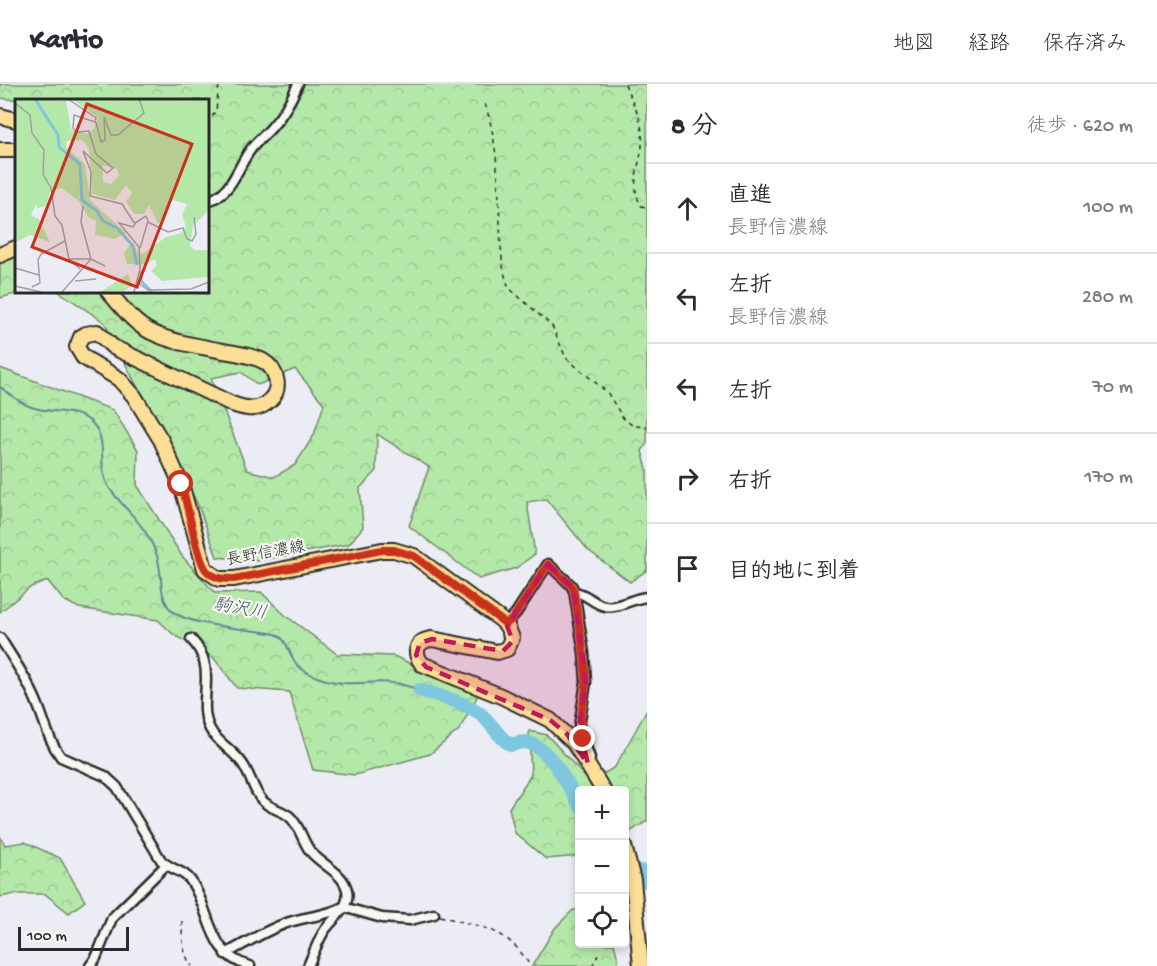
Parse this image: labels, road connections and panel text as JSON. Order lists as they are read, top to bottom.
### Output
{
  "streets": {
    "main road": ["長野信濃線"]
  },
  "water": ["駒沢川"],
  "scale_bar": "100 m",
  "page": {
    "header": "Kartio",
    "nav": ["地図", "経路", "保存済み"],
    "heading": ["8 分", "徒歩 · 620 m"],
    "list": [
      ["直進", "長野信濃線", "100 m"],
      ["左折", "長野信濃線", "280 m"],
      ["左折", "70 m"],
      ["右折", "170 m"],
      "目的地に到着"
    ],
    "map_buttons": ["+", "−"],
    "scale": "100 m"
  }
}
